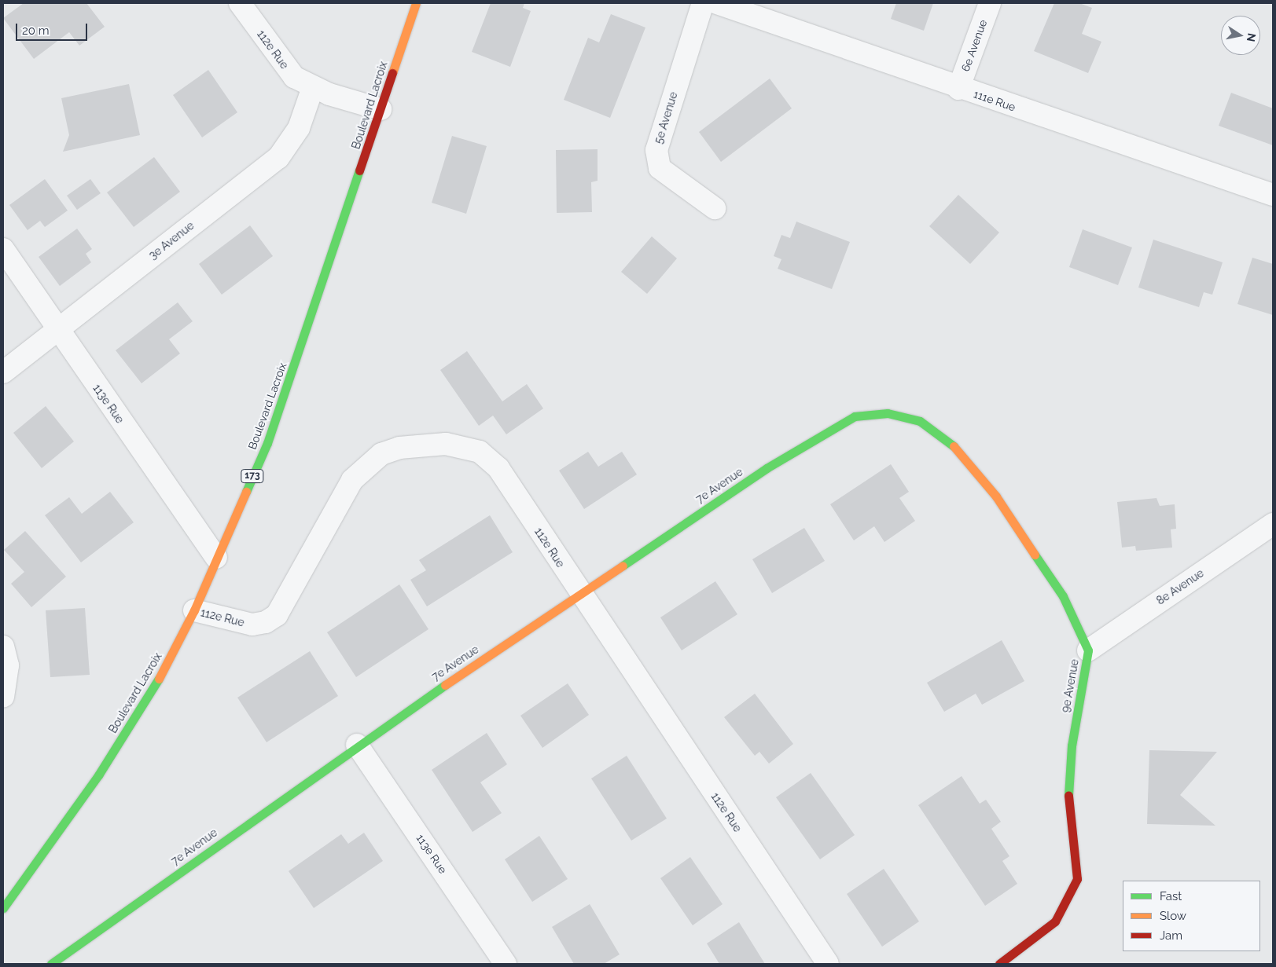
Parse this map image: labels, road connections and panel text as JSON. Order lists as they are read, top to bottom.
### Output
{
  "streets": {
    "street": [
      "6e Avenue",
      "112e Rue",
      "111e Rue",
      "Boulevard Lacroix",
      "5e Avenue",
      "3e Avenue",
      "113e Rue",
      "173",
      "7e Avenue",
      "8e Avenue",
      "9e Avenue"
    ]
  },
  "crossings": [
    ["6e Avenue", "111e Rue"],
    ["112e Rue", "Boulevard Lacroix"],
    ["112e Rue", "3e Avenue"],
    ["112e Rue", "7e Avenue"],
    ["Boulevard Lacroix", "113e Rue"],
    ["3e Avenue", "113e Rue"],
    ["113e Rue", "7e Avenue"],
    ["7e Avenue", "9e Avenue"],
    ["8e Avenue", "9e Avenue"]
  ],
  "legend": ["Fast", "Slow", "Jam"],
  "scale_bar": "20 m",
  "north": "right"
}
